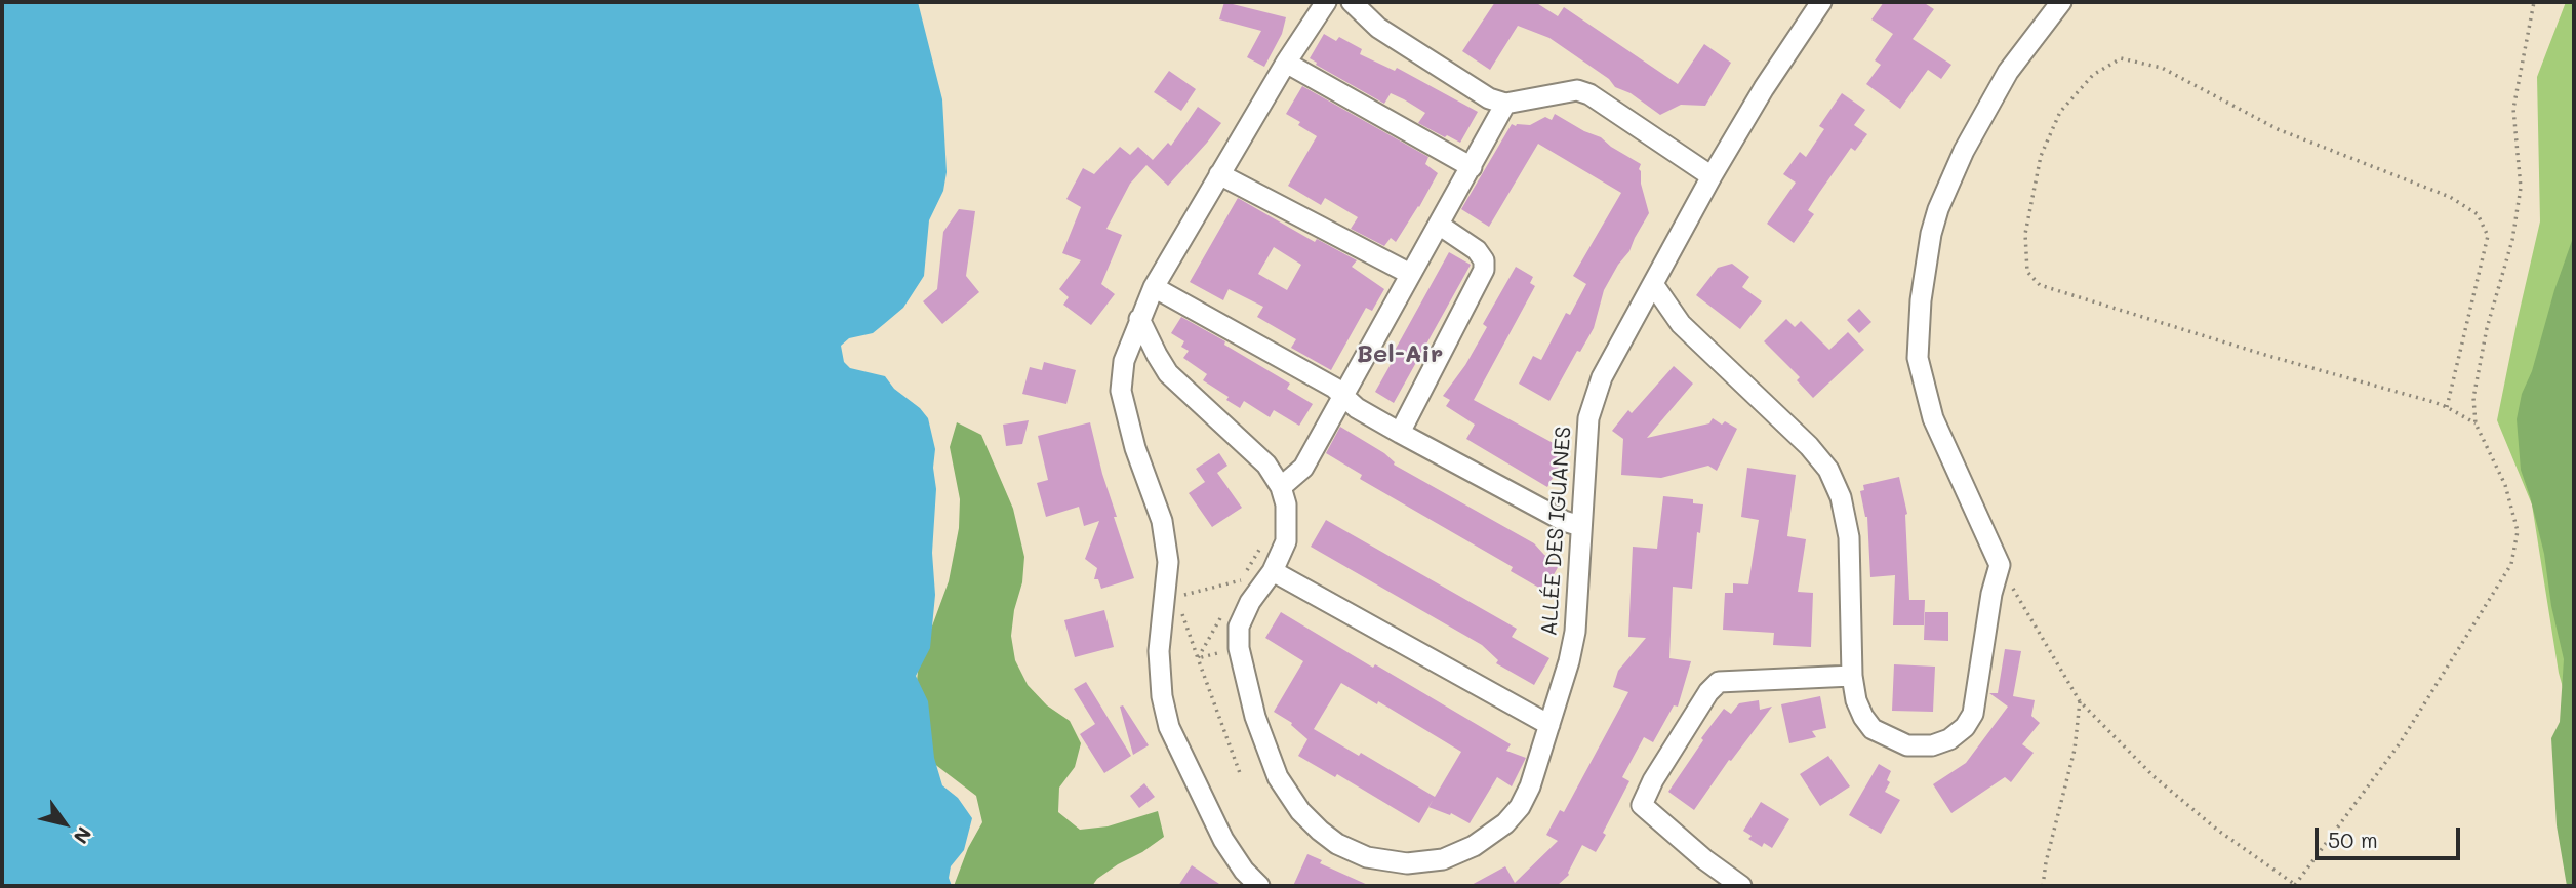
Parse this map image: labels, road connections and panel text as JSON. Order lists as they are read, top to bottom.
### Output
{
  "streets": {
    "street": ["ALLÉE DES IGUANES"]
  },
  "districts": ["Bel-Air"],
  "scale_bar": "50 m",
  "north": "bottom right"
}
